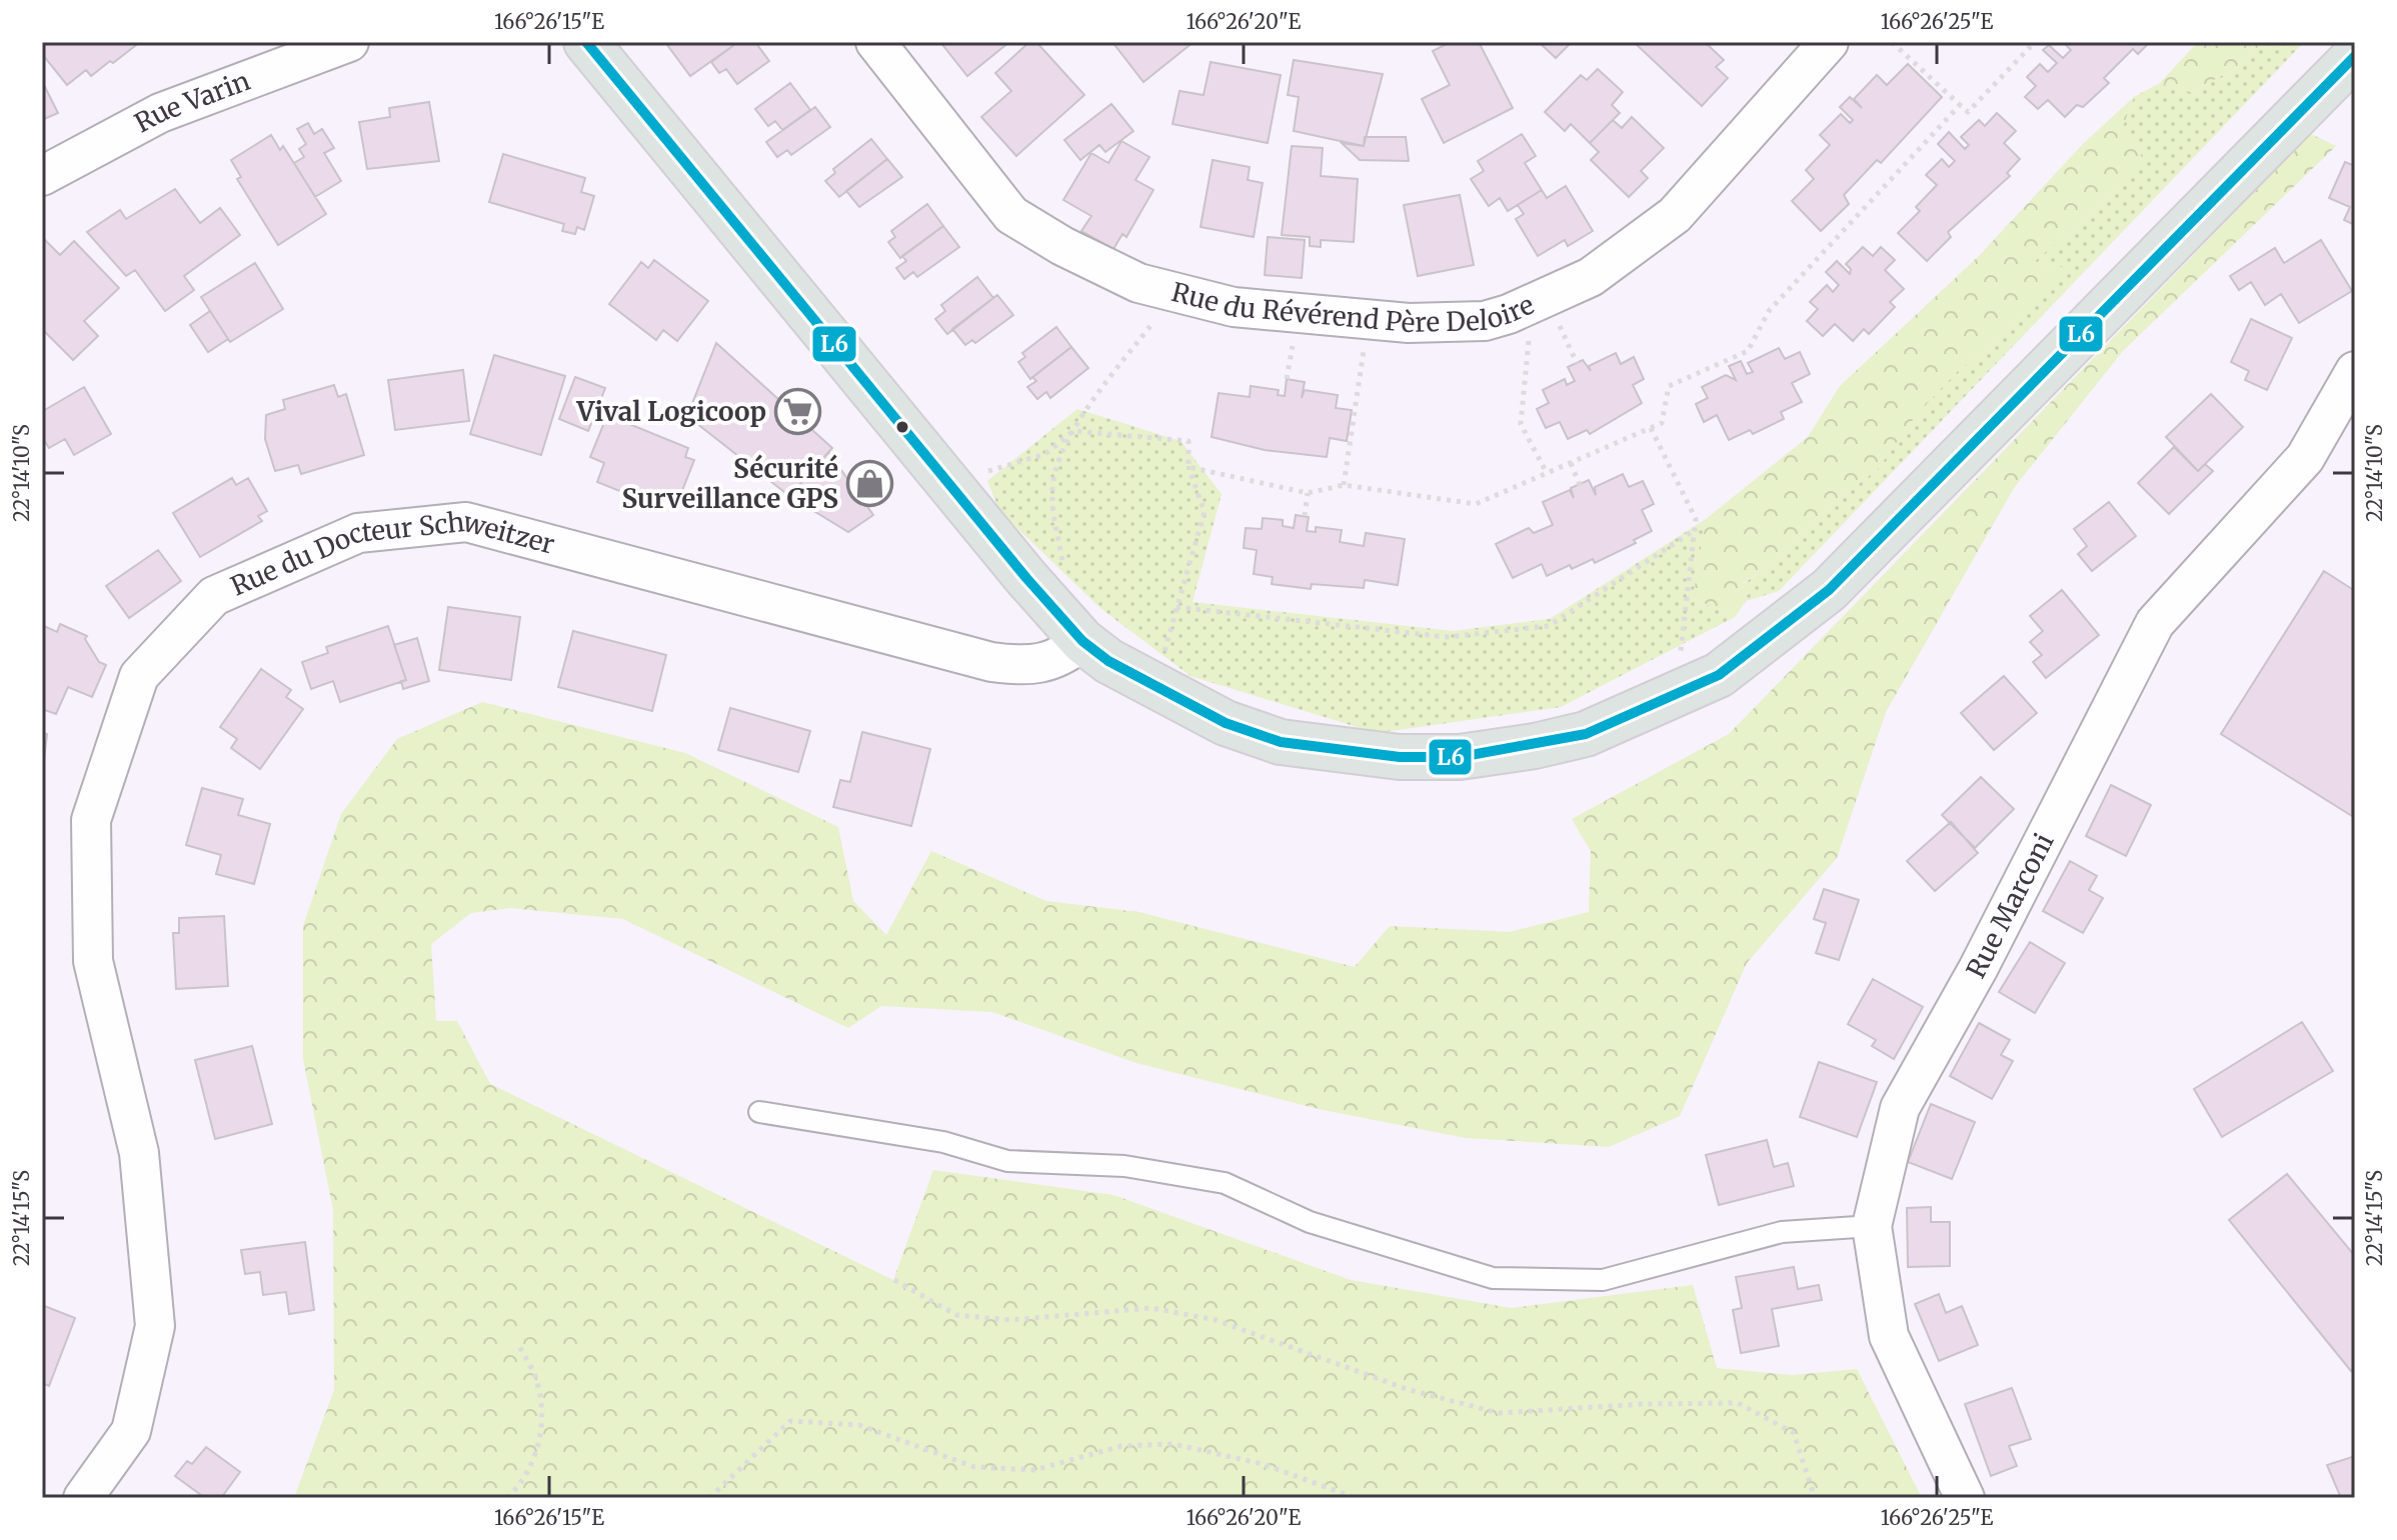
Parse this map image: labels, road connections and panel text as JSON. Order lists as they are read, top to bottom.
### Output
{
  "streets": {
    "street": [
      "Rue Varin",
      "Rue du Révérend Père Deloire",
      "Rue du Docteur Schweitzer",
      "Rue Marconi"
    ]
  },
  "places": {
    "supermarket": ["Vival Logicoop"],
    "shop": ["Sécurité Surveillance GPS"]
  },
  "lines": ["transit line L6"],
  "coordinates": [
    "166°26'15\"E",
    "166°26'20\"E",
    "166°26'25\"E",
    "22°14'10\"S",
    "22°14'15\"S"
  ]
}
